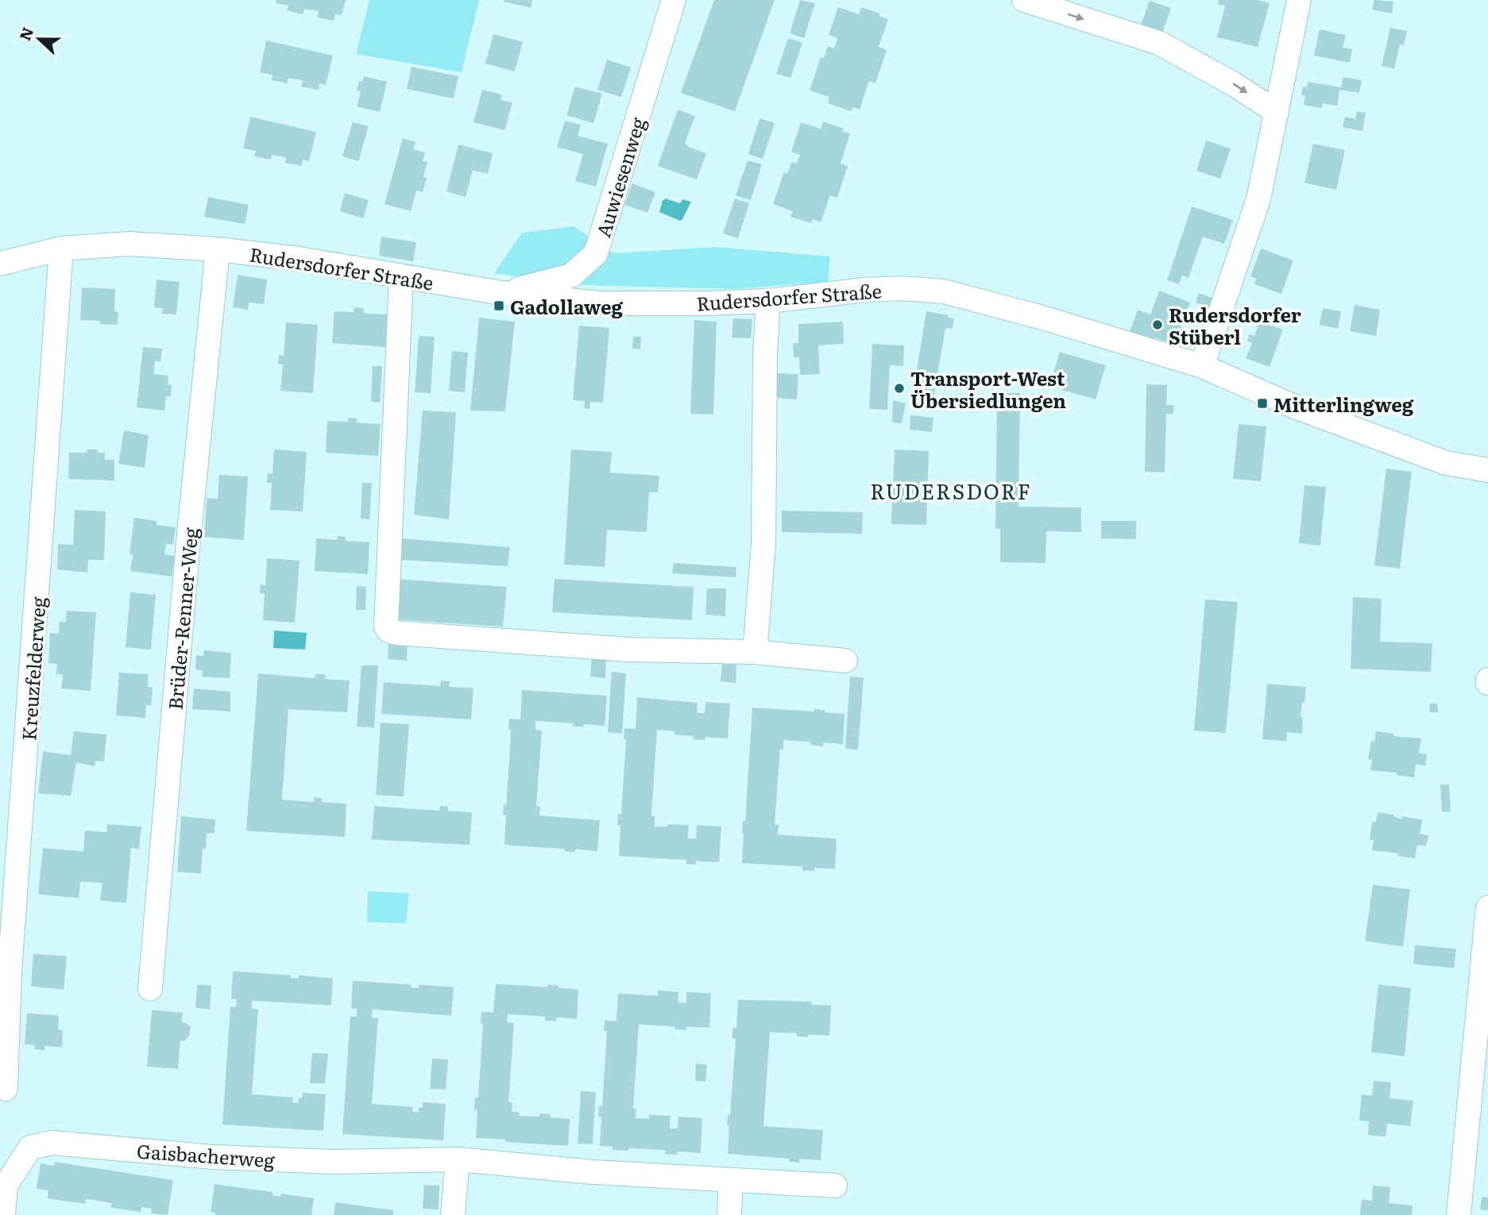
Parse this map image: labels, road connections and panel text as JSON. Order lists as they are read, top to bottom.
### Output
{
  "streets": {
    "street": [
      "Auwiesenweg",
      "Rudersdorfer Straße",
      "Brüder-Renner-Weg",
      "Kreuzfelderweg",
      "Gaisbacherweg"
    ]
  },
  "crossings": [
    ["Auwiesenweg", "Rudersdorfer Straße"],
    ["Rudersdorfer Straße", "Brüder-Renner-Weg"],
    ["Rudersdorfer Straße", "Kreuzfelderweg"]
  ],
  "districts": ["RUDERSDORF"],
  "places": {
    "transit": ["Gadollaweg", "Mitterlingweg"],
    "other": ["Rudersdorfer Stüberl", "Transport-West Übersiedlungen"]
  },
  "north": "left"
}
